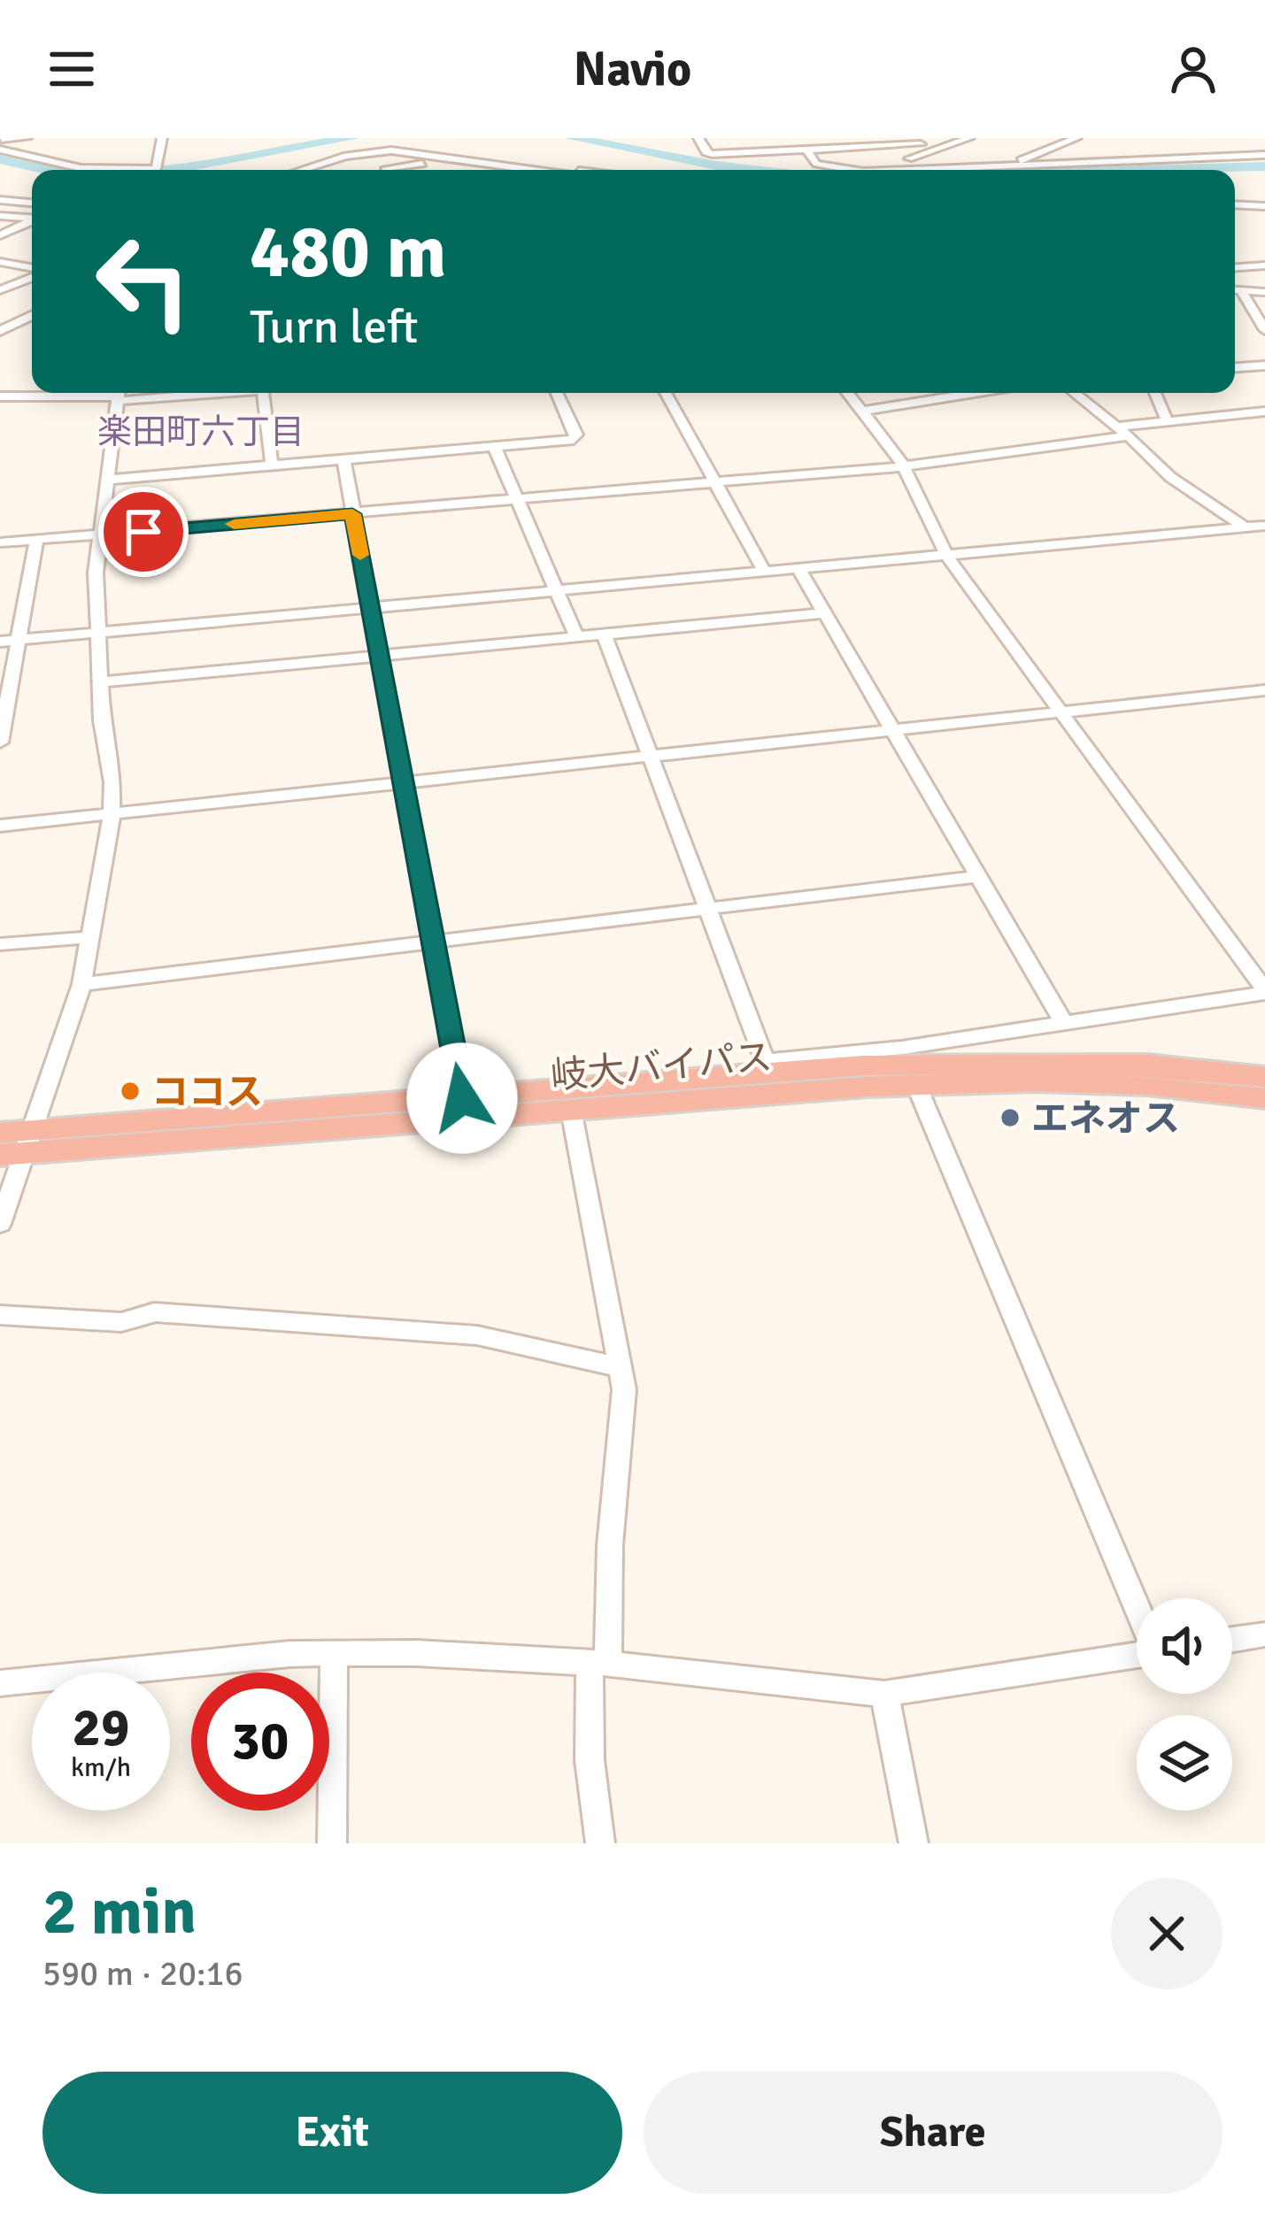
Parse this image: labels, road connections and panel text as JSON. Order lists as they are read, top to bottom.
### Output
{
  "streets": {
    "highway": ["岐大バイパス"]
  },
  "districts": ["楽田町六丁目"],
  "places": ["ココス", "エネオス"],
  "page": {
    "header": "Navio",
    "turn": ["480 m", "Turn left"],
    "speed": "29 km/h",
    "limit": "30",
    "heading": ["2 min", "590 m · 20:16"],
    "buttons": ["Exit", "Share"]
  }
}
